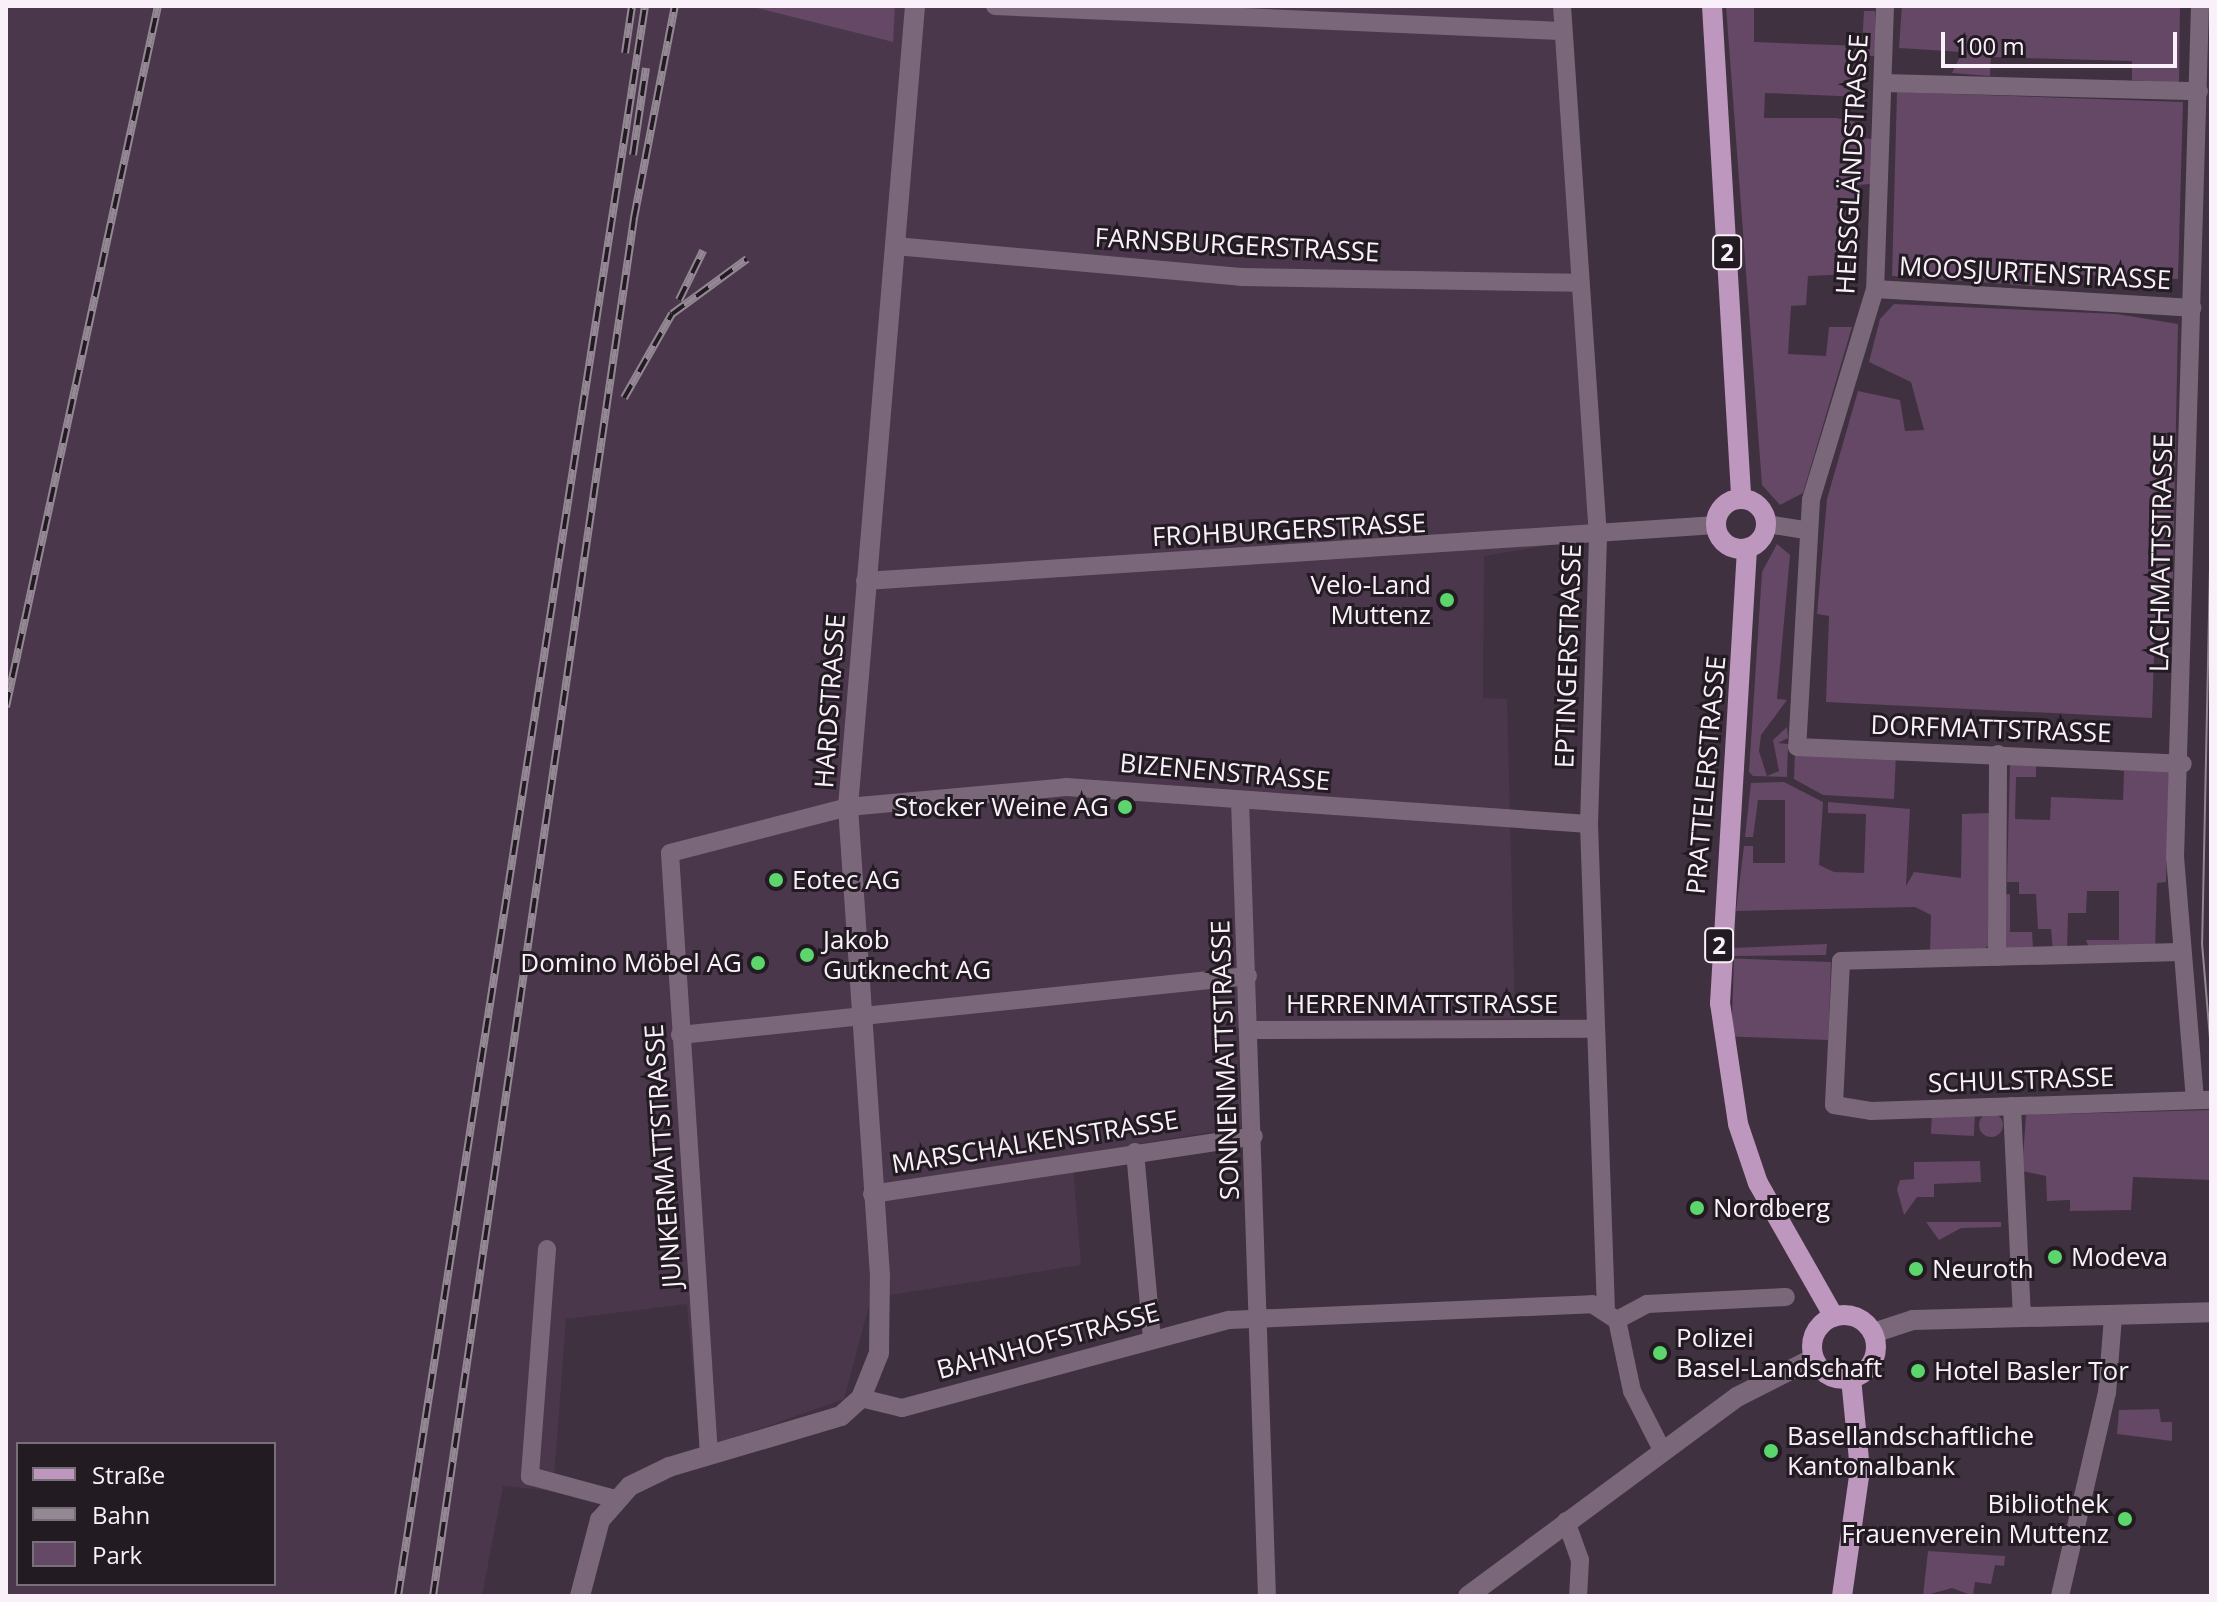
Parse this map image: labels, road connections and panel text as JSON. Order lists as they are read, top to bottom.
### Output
{
  "streets": {
    "main road": ["2", "PRATTELERSTRASSE"],
    "street": [
      "HEISSGLÄNDSTRASSE",
      "FARNSBURGERSTRASSE",
      "MOOSJURTENSTRASSE",
      "FROHBURGERSTRASSE",
      "LACHMATTSTRASSE",
      "EPTINGERSTRASSE",
      "HARDSTRASSE",
      "DORFMATTSTRASSE",
      "BIZENENSTRASSE",
      "HERRENMATTSTRASSE",
      "SONNENMATTSTRASSE",
      "SCHULSTRASSE",
      "MARSCHALKENSTRASSE",
      "JUNKERMATTSTRASSE",
      "BAHNHOFSTRASSE"
    ]
  },
  "crossings": [
    ["HEISSGLÄNDSTRASSE", "MOOSJURTENSTRASSE"],
    ["HEISSGLÄNDSTRASSE", "DORFMATTSTRASSE"],
    ["FARNSBURGERSTRASSE", "EPTINGERSTRASSE"],
    ["FARNSBURGERSTRASSE", "HARDSTRASSE"],
    ["2", "FROHBURGERSTRASSE"],
    ["2", "PRATTELERSTRASSE"],
    ["MOOSJURTENSTRASSE", "LACHMATTSTRASSE"],
    ["FROHBURGERSTRASSE", "EPTINGERSTRASSE"],
    ["FROHBURGERSTRASSE", "HARDSTRASSE"],
    ["FROHBURGERSTRASSE", "PRATTELERSTRASSE"],
    ["LACHMATTSTRASSE", "DORFMATTSTRASSE"],
    ["LACHMATTSTRASSE", "SCHULSTRASSE"],
    ["EPTINGERSTRASSE", "BIZENENSTRASSE"],
    ["EPTINGERSTRASSE", "HERRENMATTSTRASSE"],
    ["EPTINGERSTRASSE", "BAHNHOFSTRASSE"],
    ["HARDSTRASSE", "BIZENENSTRASSE"],
    ["HARDSTRASSE", "MARSCHALKENSTRASSE"],
    ["HARDSTRASSE", "BAHNHOFSTRASSE"],
    ["BIZENENSTRASSE", "SONNENMATTSTRASSE"],
    ["BIZENENSTRASSE", "JUNKERMATTSTRASSE"],
    ["HERRENMATTSTRASSE", "SONNENMATTSTRASSE"],
    ["SONNENMATTSTRASSE", "MARSCHALKENSTRASSE"],
    ["SONNENMATTSTRASSE", "BAHNHOFSTRASSE"]
  ],
  "places": [
    "Velo-Land Muttenz",
    "Stocker Weine AG",
    "Eotec AG",
    "Jakob Gutknecht AG",
    "Domino Möbel AG",
    "Nordberg",
    "Modeva",
    "Neuroth",
    "Polizei Basel-Landschaft",
    "Hotel Basler Tor",
    "Basellandschaftliche Kantonalbank",
    "Bibliothek Frauenverein Muttenz"
  ],
  "legend": ["Straße", "Bahn", "Park"],
  "scale_bar": "100 m"
}
